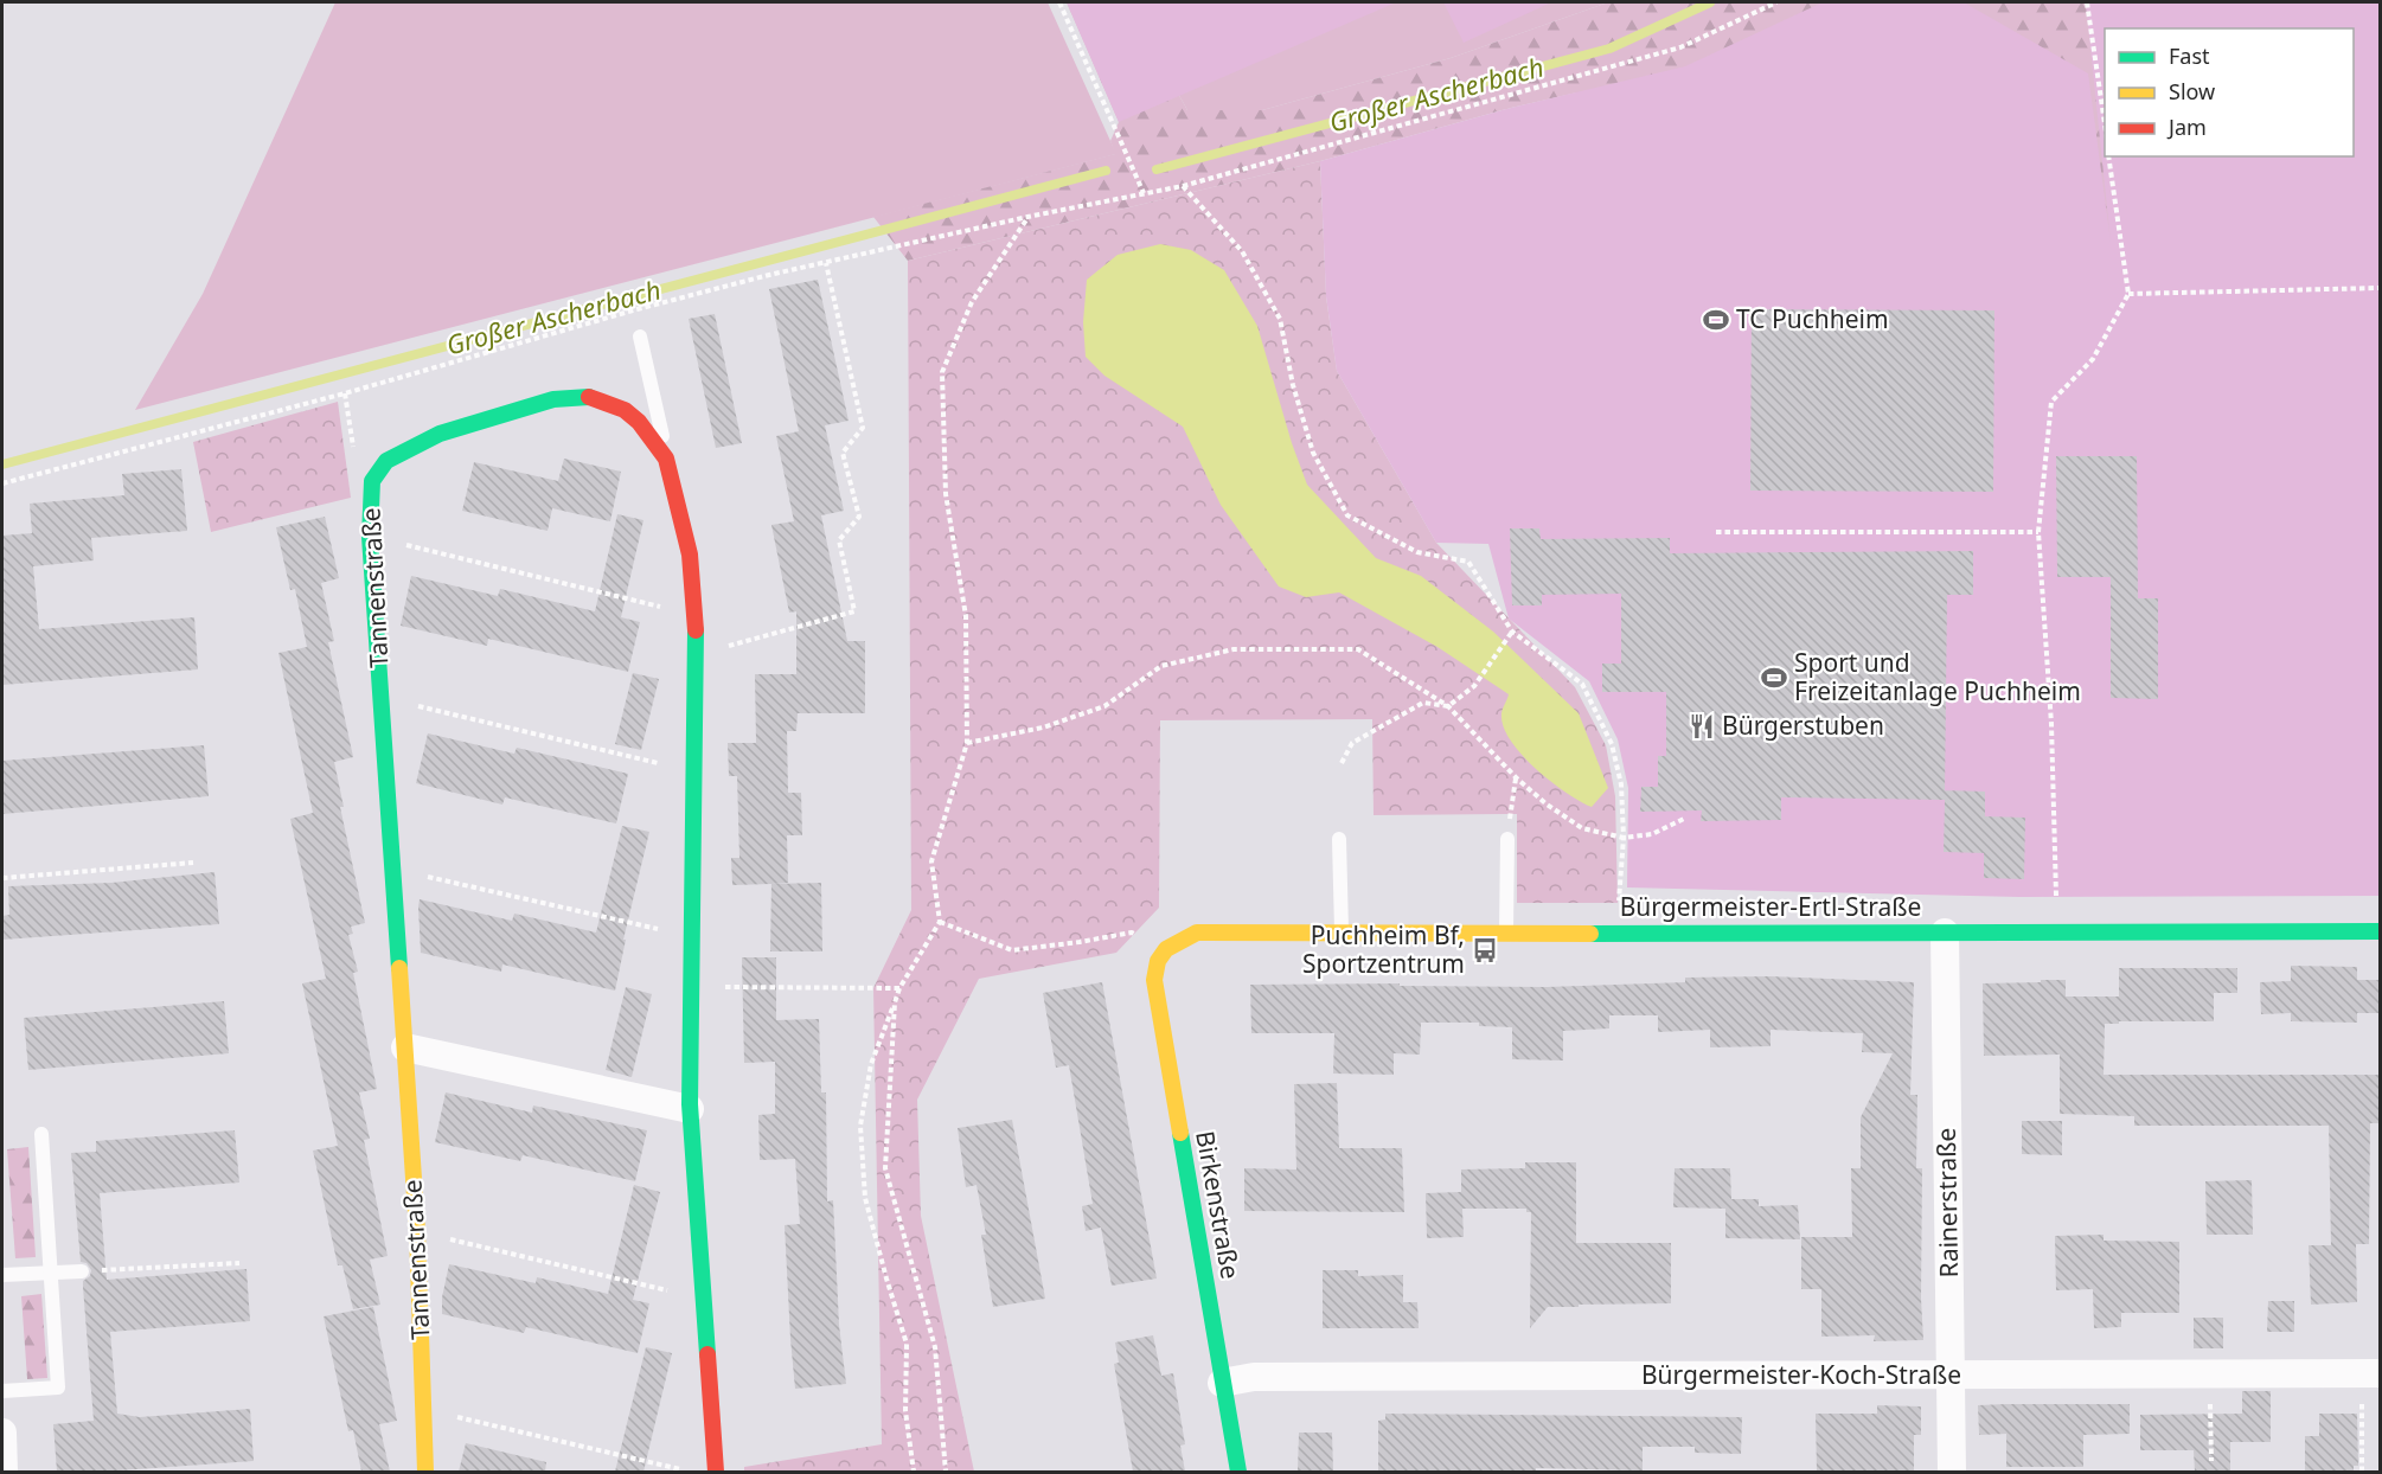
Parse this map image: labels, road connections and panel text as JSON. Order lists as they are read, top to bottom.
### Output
{
  "streets": {
    "street": [
      "Tannenstraße",
      "Bürgermeister-Ertl-Straße",
      "Rainerstraße",
      "Birkenstraße",
      "Bürgermeister-Koch-Straße"
    ]
  },
  "crossings": [
    ["Bürgermeister-Ertl-Straße", "Rainerstraße"],
    ["Bürgermeister-Ertl-Straße", "Birkenstraße"],
    ["Rainerstraße", "Bürgermeister-Koch-Straße"],
    ["Birkenstraße", "Bürgermeister-Koch-Straße"]
  ],
  "water": ["Großer Ascherbach"],
  "places": {
    "sports": ["TC Puchheim", "Sport und Freizeitanlage Puchheim"],
    "restaurant": ["Bürgerstuben"],
    "bus stop": ["Puchheim Bf, Sportzentrum"]
  },
  "legend": ["Fast", "Slow", "Jam"]
}
